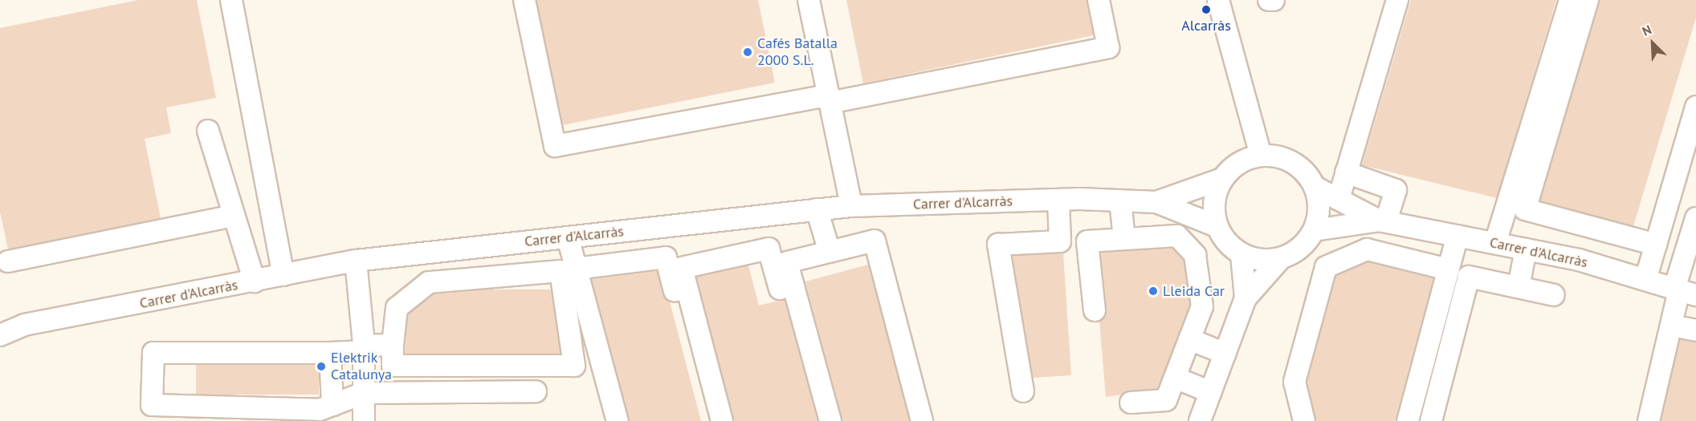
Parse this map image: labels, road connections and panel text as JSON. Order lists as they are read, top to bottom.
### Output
{
  "streets": {
    "street": ["Carrer d'Alcarràs"]
  },
  "places": [
    "Alcarràs",
    "Cafés Batalla 2000 S.L.",
    "Lleida Car",
    "Elektrik Catalunya"
  ],
  "north": "top left"
}
